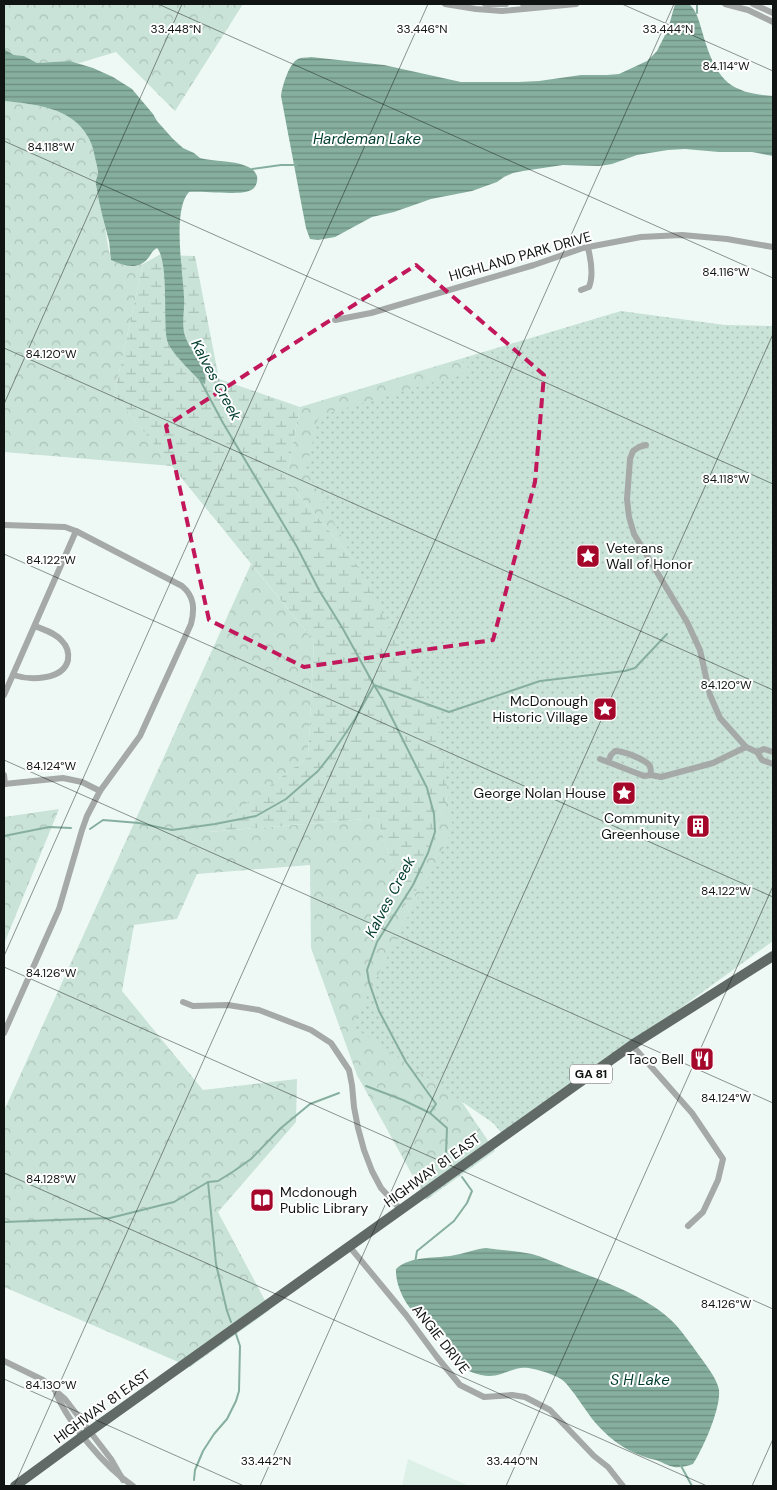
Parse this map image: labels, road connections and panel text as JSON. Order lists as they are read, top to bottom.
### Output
{
  "streets": {
    "main road": ["GA 81", "HIGHWAY 81 EAST"],
    "street": ["HIGHLAND PARK DRIVE", "ANGIE DRIVE"]
  },
  "crossings": [
    ["HIGHWAY 81 EAST", "ANGIE DRIVE"]
  ],
  "water": ["Hardeman Lake", "Kalves Creek", "S H Lake"],
  "places": {
    "place": ["Veterans Wall of Honor", "McDonough Historic Village", "George Nolan House"],
    "building": ["Community Greenhouse"],
    "restaurant": ["Taco Bell"],
    "library": ["Mcdonough Public Library"]
  },
  "coordinates": [
    "33.448°N",
    "33.446°N",
    "33.444°N",
    "84.114°W",
    "84.118°W",
    "84.116°W",
    "84.120°W",
    "84.122°W",
    "84.124°W",
    "84.126°W",
    "84.128°W",
    "84.130°W",
    "33.442°N",
    "33.440°N"
  ]
}
